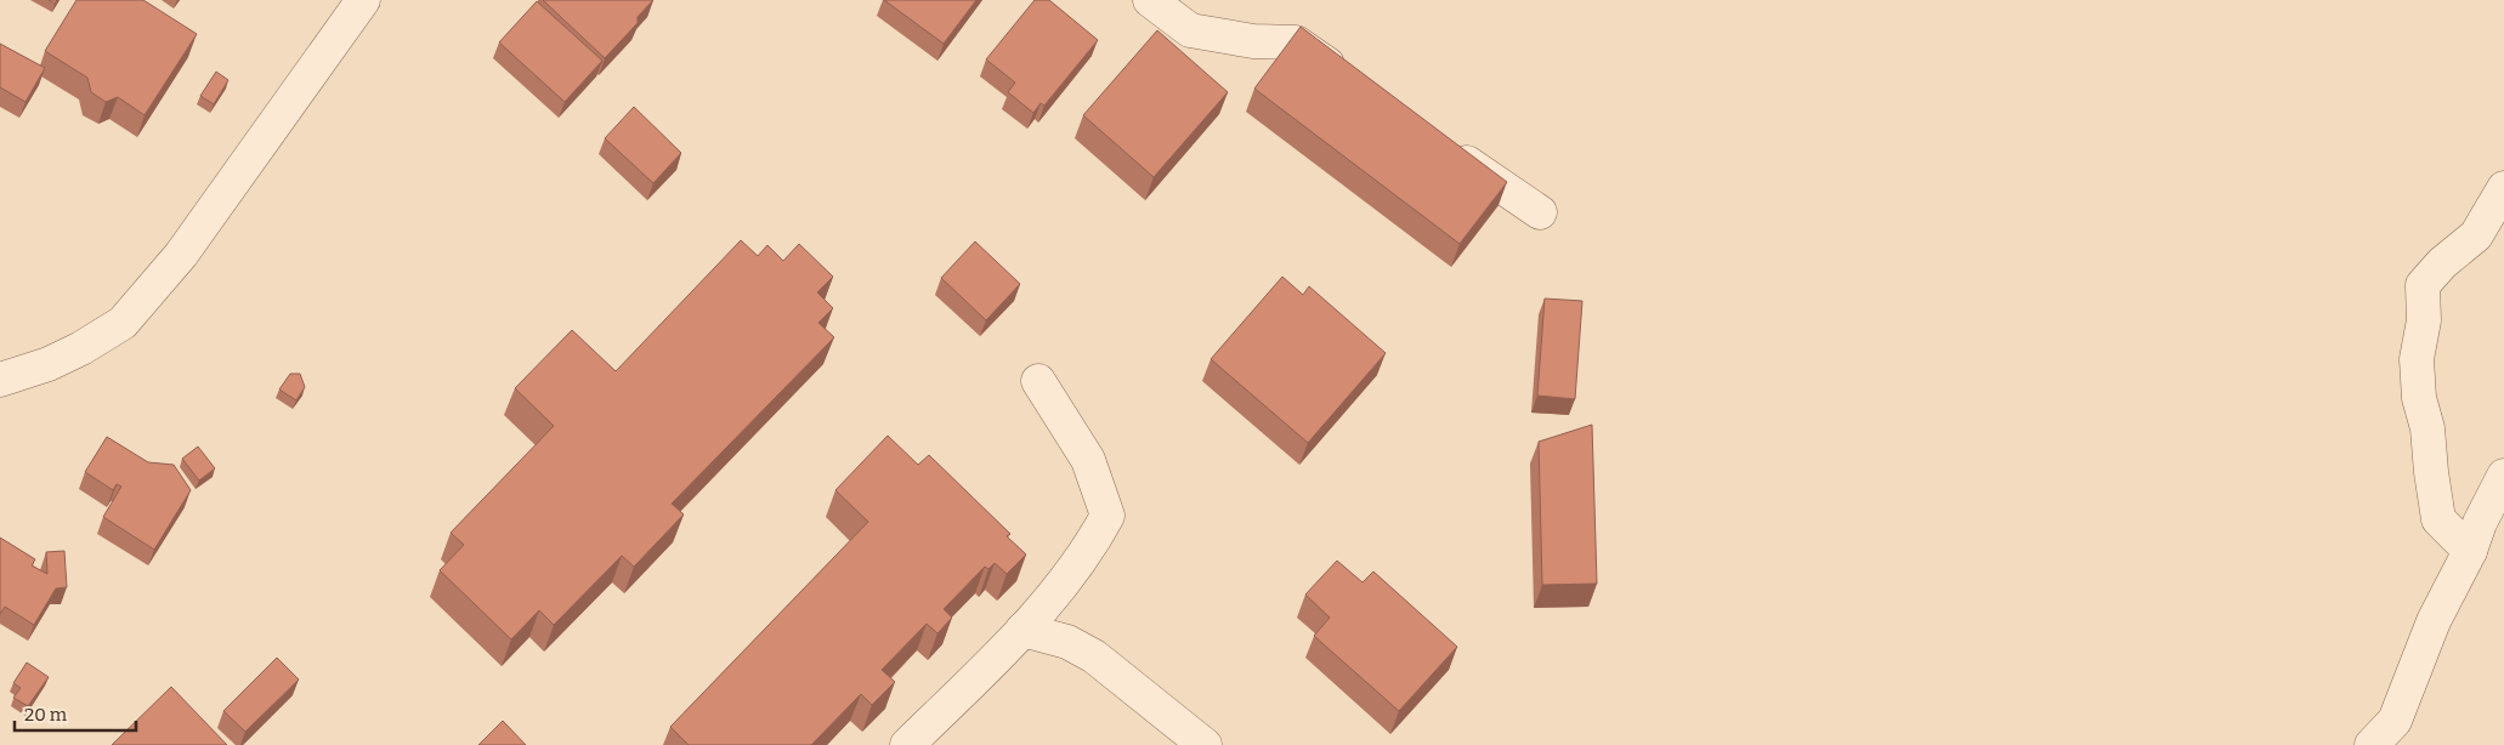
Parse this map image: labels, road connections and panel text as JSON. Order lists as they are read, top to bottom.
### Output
{
  "scale_bar": "20 m"
}
